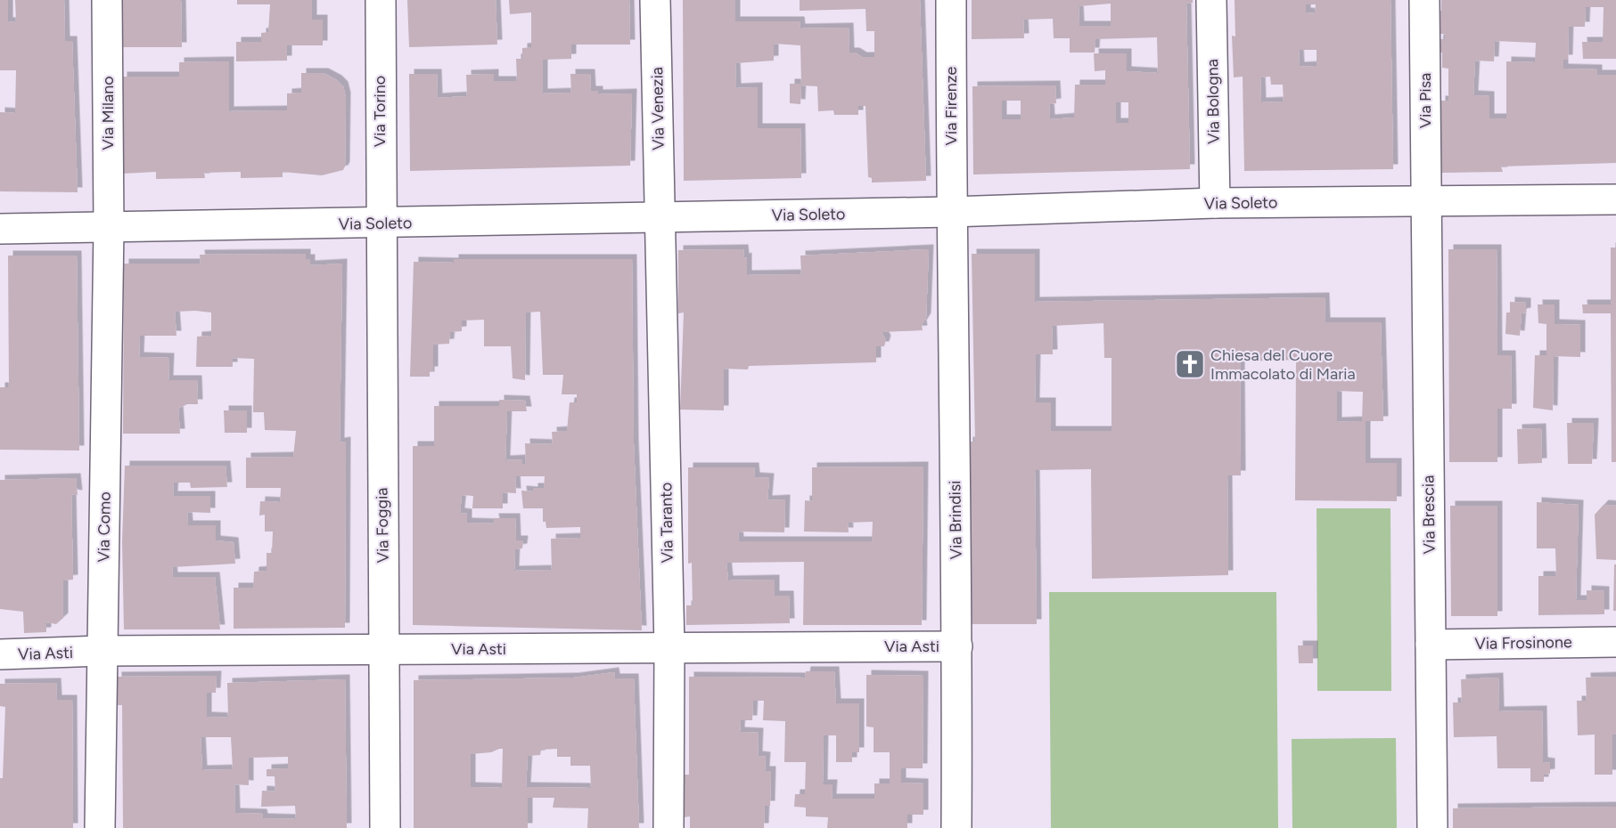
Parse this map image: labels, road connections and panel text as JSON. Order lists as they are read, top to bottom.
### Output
{
  "streets": {
    "street": [
      "Via Pisa",
      "Via Bologna",
      "Via Firenze",
      "Via Venezia",
      "Via Torino",
      "Via Milano",
      "Via Soleto",
      "Via Brescia",
      "Via Brindisi",
      "Via Taranto",
      "Via Foggia",
      "Via Como",
      "Via Frosinone",
      "Via Asti"
    ]
  },
  "crossings": [
    ["Via Pisa", "Via Soleto"],
    ["Via Pisa", "Via Brescia"],
    ["Via Bologna", "Via Soleto"],
    ["Via Firenze", "Via Soleto"],
    ["Via Firenze", "Via Brindisi"],
    ["Via Venezia", "Via Soleto"],
    ["Via Venezia", "Via Taranto"],
    ["Via Torino", "Via Soleto"],
    ["Via Torino", "Via Foggia"],
    ["Via Milano", "Via Soleto"],
    ["Via Milano", "Via Como"],
    ["Via Soleto", "Via Brescia"],
    ["Via Soleto", "Via Brindisi"],
    ["Via Soleto", "Via Taranto"],
    ["Via Soleto", "Via Foggia"],
    ["Via Soleto", "Via Como"],
    ["Via Brescia", "Via Frosinone"],
    ["Via Brindisi", "Via Asti"],
    ["Via Taranto", "Via Asti"],
    ["Via Foggia", "Via Asti"],
    ["Via Como", "Via Asti"]
  ],
  "places": {
    "church": ["Chiesa del Cuore Immacolato di Maria"]
  }
}
